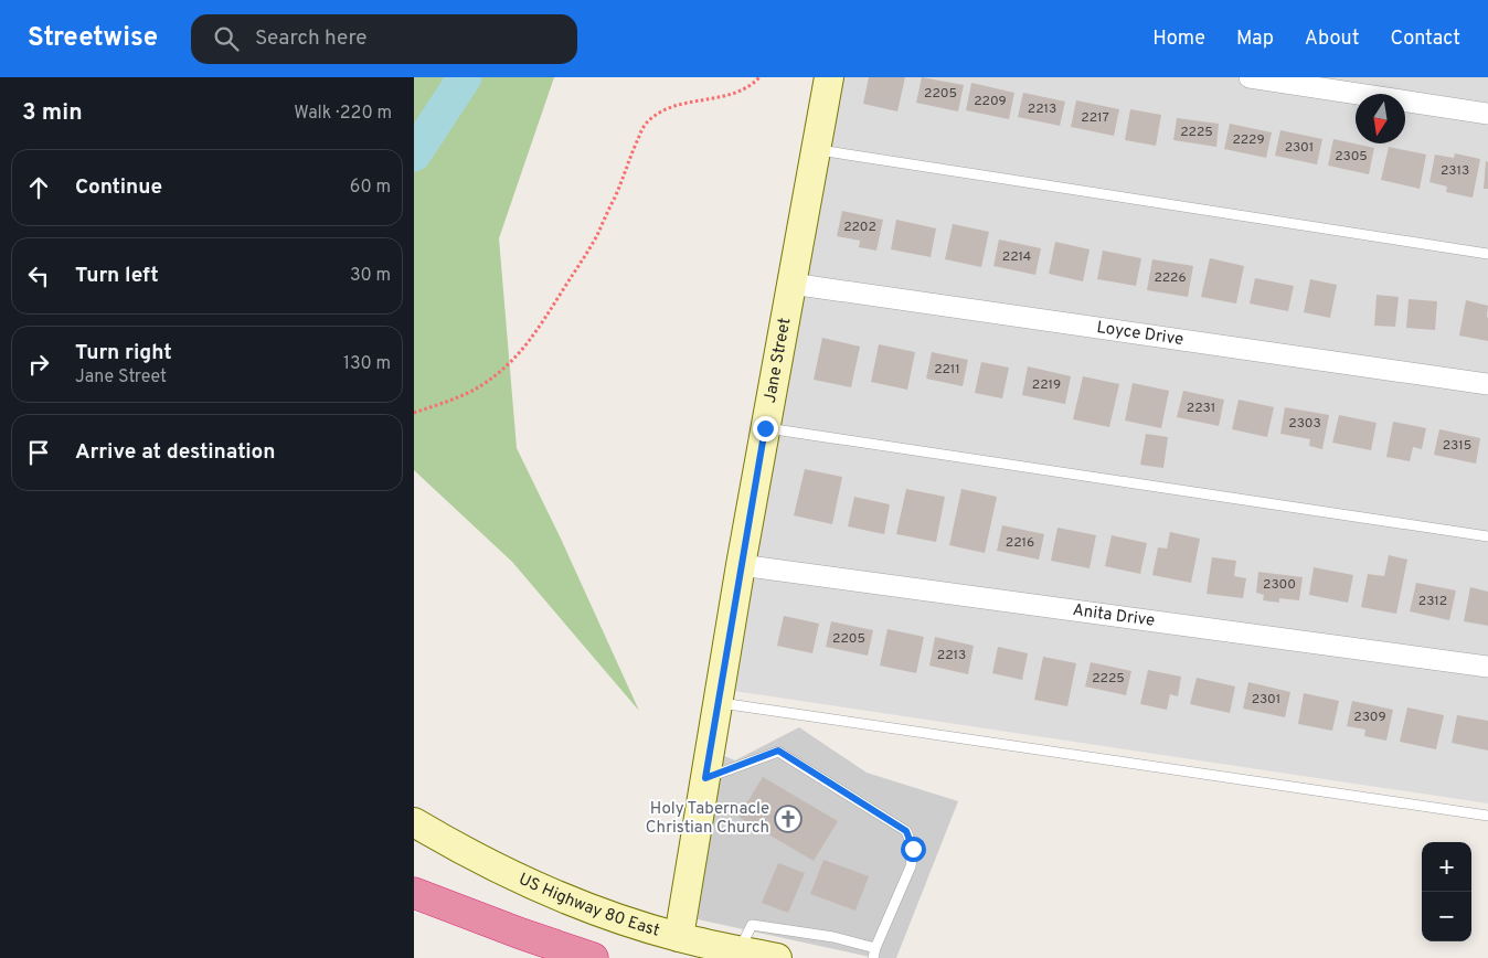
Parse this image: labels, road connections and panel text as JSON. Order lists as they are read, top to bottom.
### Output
{
  "streets": {
    "street": [
      "Loyce Drive",
      "Jane Street",
      "Anita Drive",
      "US Highway 80 East"
    ]
  },
  "crossings": [
    ["Loyce Drive", "Jane Street"],
    ["Jane Street", "Anita Drive"],
    ["Jane Street", "US Highway 80 East"]
  ],
  "places": {
    "church": ["Holy Tabernacle Christian Church"]
  },
  "house_numbers": [
    "2205",
    "2209",
    "2213",
    "2217",
    "2225",
    "2229",
    "2301",
    "2305",
    "2313",
    "2202",
    "2214",
    "2226",
    "2211",
    "2219",
    "2231",
    "2303",
    "2315",
    "2216",
    "2300",
    "2312",
    "2205",
    "2213",
    "2225",
    "2301",
    "2309"
  ],
  "north": "bottom",
  "page": {
    "header": "Streetwise",
    "search": "Search here",
    "nav": [
      "Home",
      "Map",
      "About",
      "Contact"
    ],
    "heading": ["3 min", "Walk · 220 m"],
    "list": [
      ["Continue", "60 m"],
      ["Turn left", "30 m"],
      ["Turn right", "Jane Street", "130 m"],
      "Arrive at destination"
    ],
    "map_buttons": ["+", "−"]
  }
}
